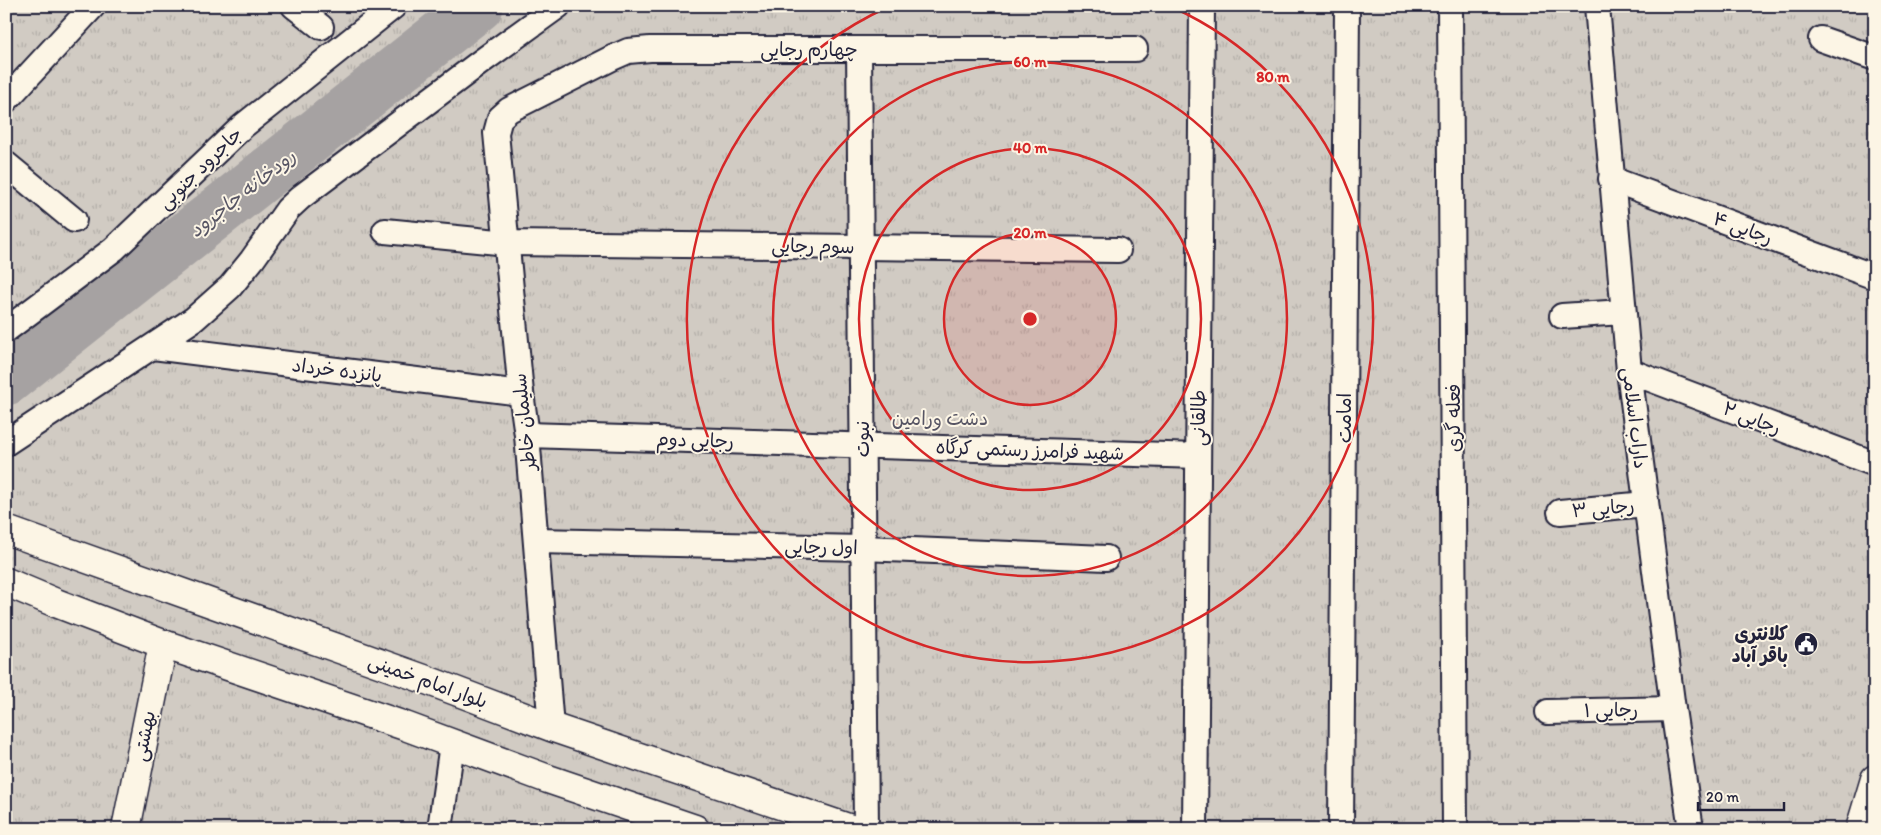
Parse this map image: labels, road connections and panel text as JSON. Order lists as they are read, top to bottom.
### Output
{
  "streets": {
    "main road": ["بلوار امام خمینی", "بهشتی"],
    "street": [
      "چهارم رجایی",
      "جاجرود جنوبی",
      "رجایی ۴",
      "سوم رجایی",
      "پانزده خرداد",
      "طالقانی",
      "امامت",
      "فعله گری",
      "داراب اسلامی",
      "رجایی ۲",
      "سلیمان خاطر",
      "نبوت",
      "رجایی دوم",
      "شهید فرامرز رستمی کرگاه",
      "رجایی ۳",
      "اول رجایی",
      "رجایی ۱"
    ]
  },
  "crossings": [
    ["چهارم رجایی", "سلیمان خاطر"],
    ["چهارم رجایی", "نبوت"],
    ["رجایی ۴", "داراب اسلامی"],
    ["سوم رجایی", "سلیمان خاطر"],
    ["سوم رجایی", "نبوت"],
    ["پانزده خرداد", "سلیمان خاطر"],
    ["طالقانی", "شهید فرامرز رستمی کرگاه"],
    ["داراب اسلامی", "رجایی ۲"],
    ["داراب اسلامی", "رجایی ۳"],
    ["داراب اسلامی", "رجایی ۱"],
    ["سلیمان خاطر", "رجایی دوم"],
    ["سلیمان خاطر", "اول رجایی"],
    ["سلیمان خاطر", "بلوار امام خمینی"],
    ["نبوت", "رجایی دوم"],
    ["نبوت", "شهید فرامرز رستمی کرگاه"],
    ["نبوت", "اول رجایی"],
    ["رجایی دوم", "شهید فرامرز رستمی کرگاه"]
  ],
  "water": ["رودخانه جاجرود"],
  "parks": ["دشت ورامین"],
  "places": {
    "public building": ["کلانتری باقر آباد"]
  },
  "scale_bar": "20 m",
  "rings": [
    "60 m",
    "80 m",
    "40 m",
    "20 m"
  ]
}
